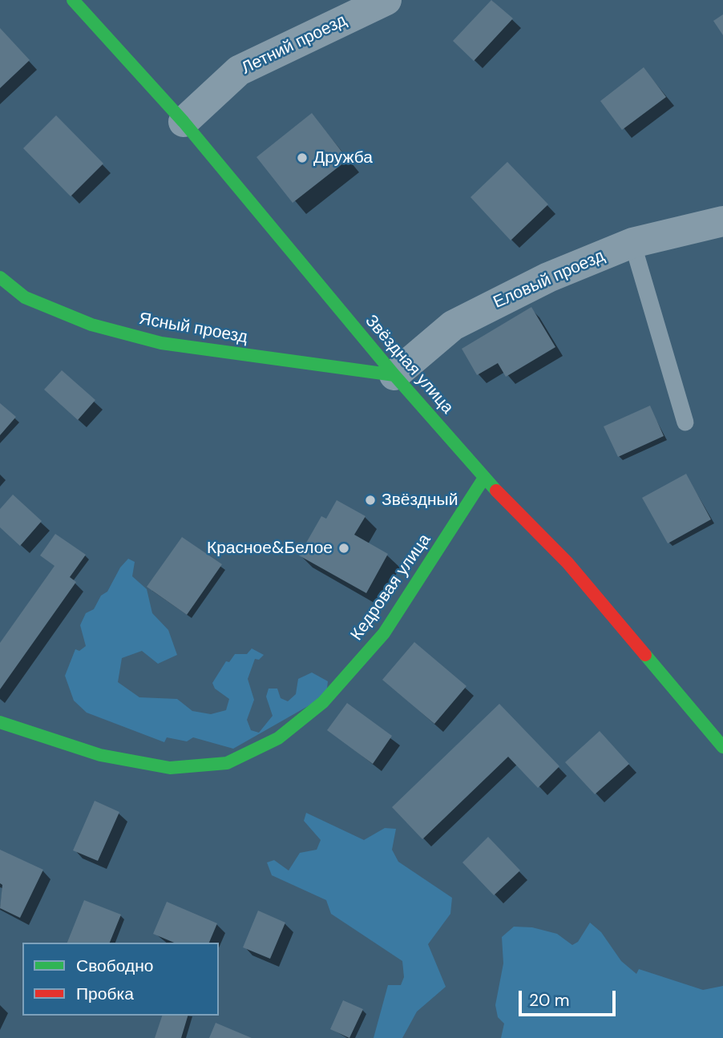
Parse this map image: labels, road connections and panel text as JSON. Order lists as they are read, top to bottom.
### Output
{
  "streets": {
    "street": [
      "Летний проезд",
      "Еловый проезд",
      "Ясный проезд",
      "Звёздная улица",
      "Кедровая улица"
    ]
  },
  "crossings": [
    ["Летний проезд", "Звёздная улица"],
    ["Еловый проезд", "Ясный проезд"],
    ["Еловый проезд", "Звёздная улица"],
    ["Ясный проезд", "Звёздная улица"],
    ["Звёздная улица", "Кедровая улица"]
  ],
  "places": ["Дружба", "Звёздный", "Красное&Белое"],
  "legend": ["Свободно", "Пробка"],
  "scale_bar": "20 m"
}
